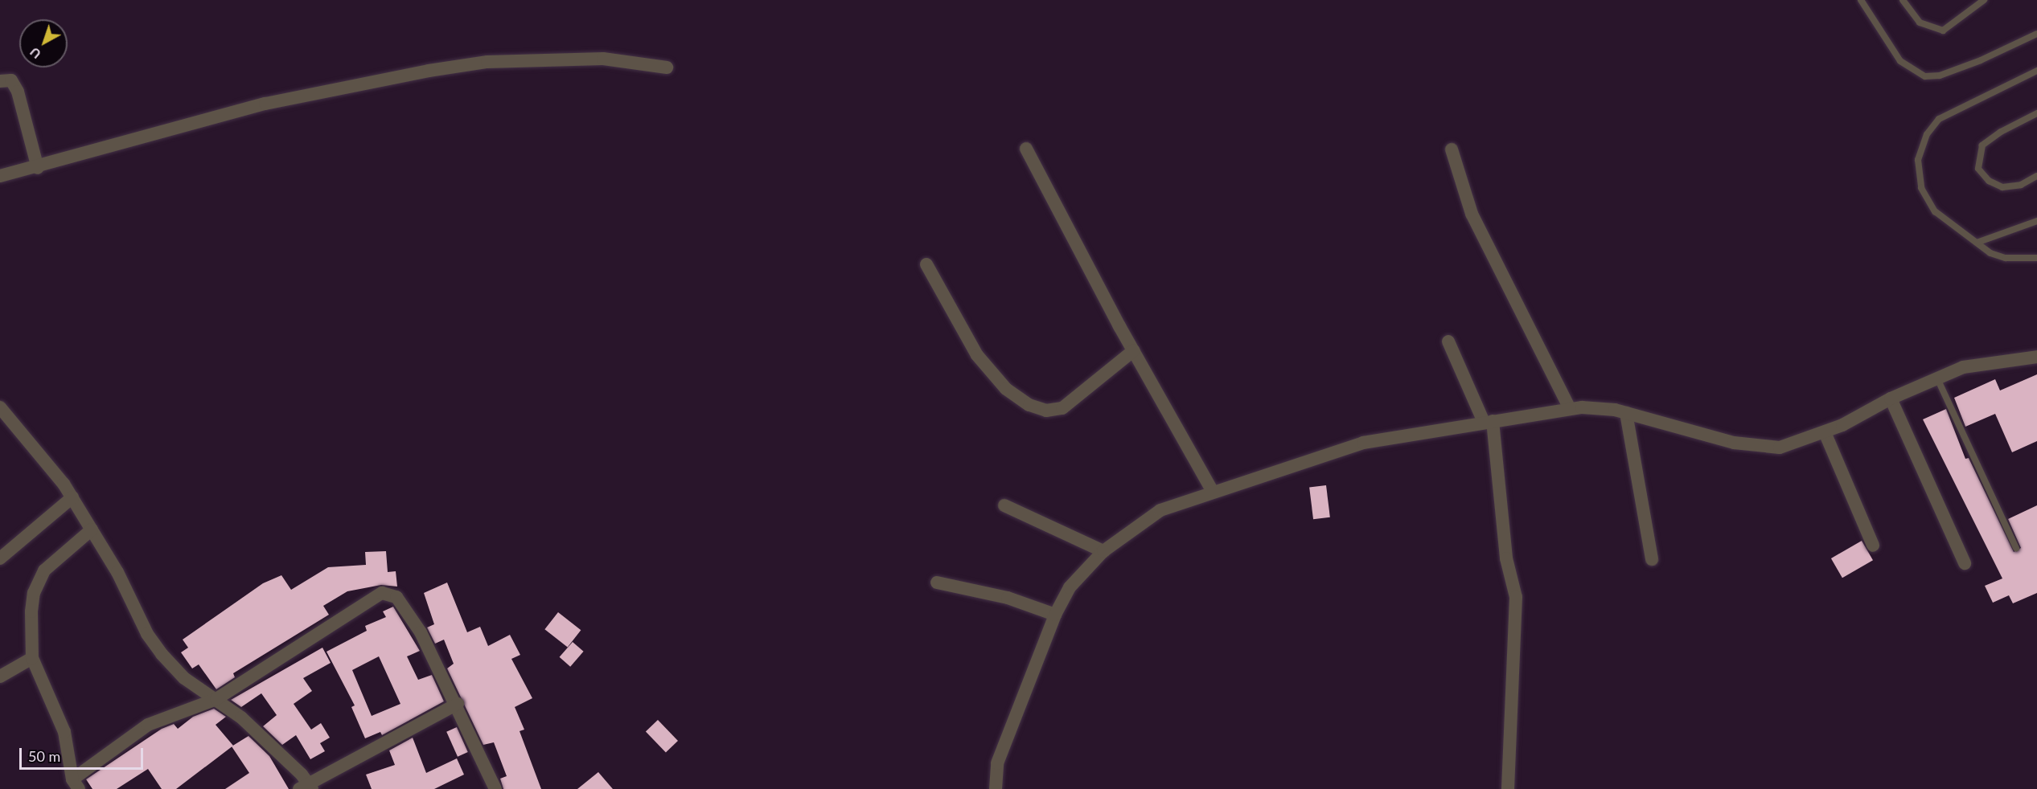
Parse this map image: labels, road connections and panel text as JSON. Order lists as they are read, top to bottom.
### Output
{
  "scale_bar": "50 m",
  "north": "bottom left"
}
